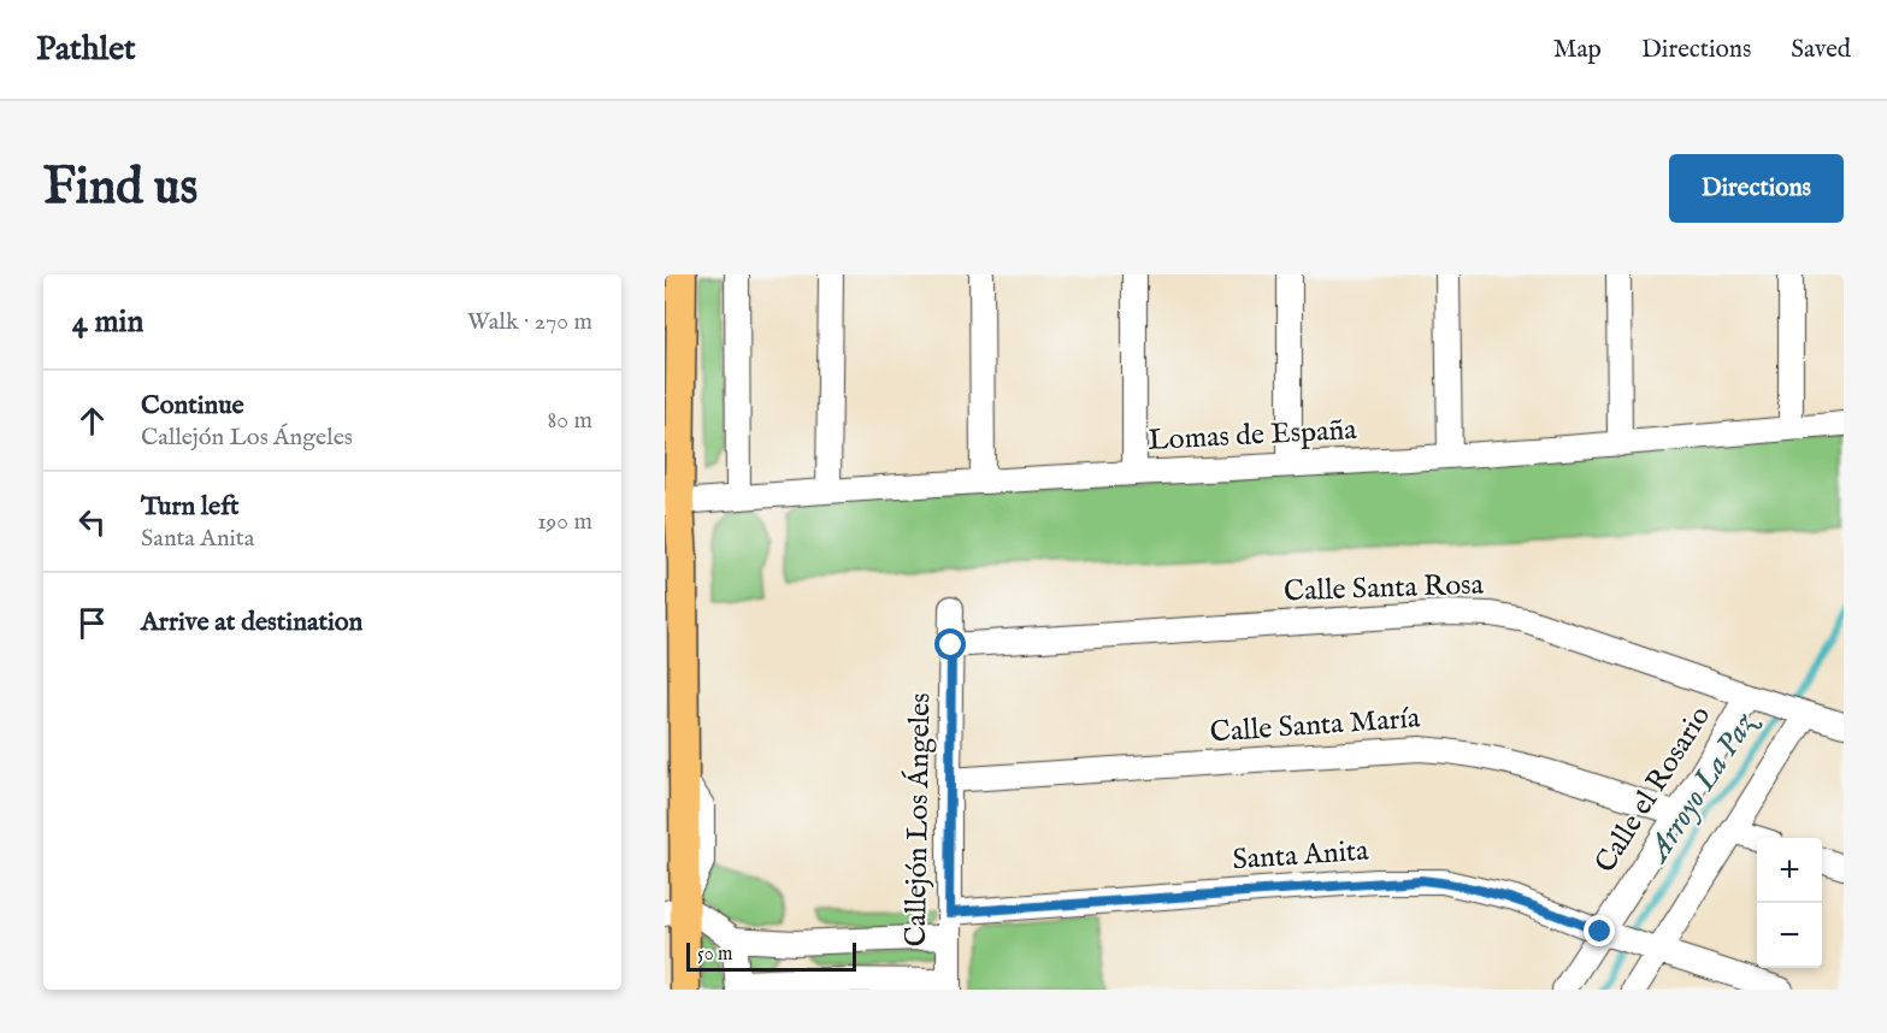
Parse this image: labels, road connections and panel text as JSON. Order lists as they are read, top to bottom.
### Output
{
  "streets": {
    "street": [
      "Lomas de España",
      "Calle Santa Rosa",
      "Calle Santa María",
      "Calle el Rosario",
      "Callejón Los Ángeles",
      "Santa Anita"
    ]
  },
  "crossings": [
    ["Calle Santa Rosa", "Calle el Rosario"],
    ["Calle Santa Rosa", "Callejón Los Ángeles"],
    ["Calle Santa María", "Calle el Rosario"],
    ["Calle Santa María", "Callejón Los Ángeles"],
    ["Calle el Rosario", "Santa Anita"],
    ["Callejón Los Ángeles", "Santa Anita"]
  ],
  "water": ["Arroyo La Paz"],
  "scale_bar": "50 m",
  "page": {
    "header": "Pathlet",
    "nav": ["Map", "Directions", "Saved"],
    "buttons": "Directions",
    "title": "Find us",
    "heading": ["4 min", "Walk · 270 m"],
    "list": [
      ["Continue", "Callejón Los Ángeles", "80 m"],
      ["Turn left", "Santa Anita", "190 m"],
      "Arrive at destination"
    ],
    "map_buttons": ["+", "−"],
    "scale": "50 m"
  }
}
